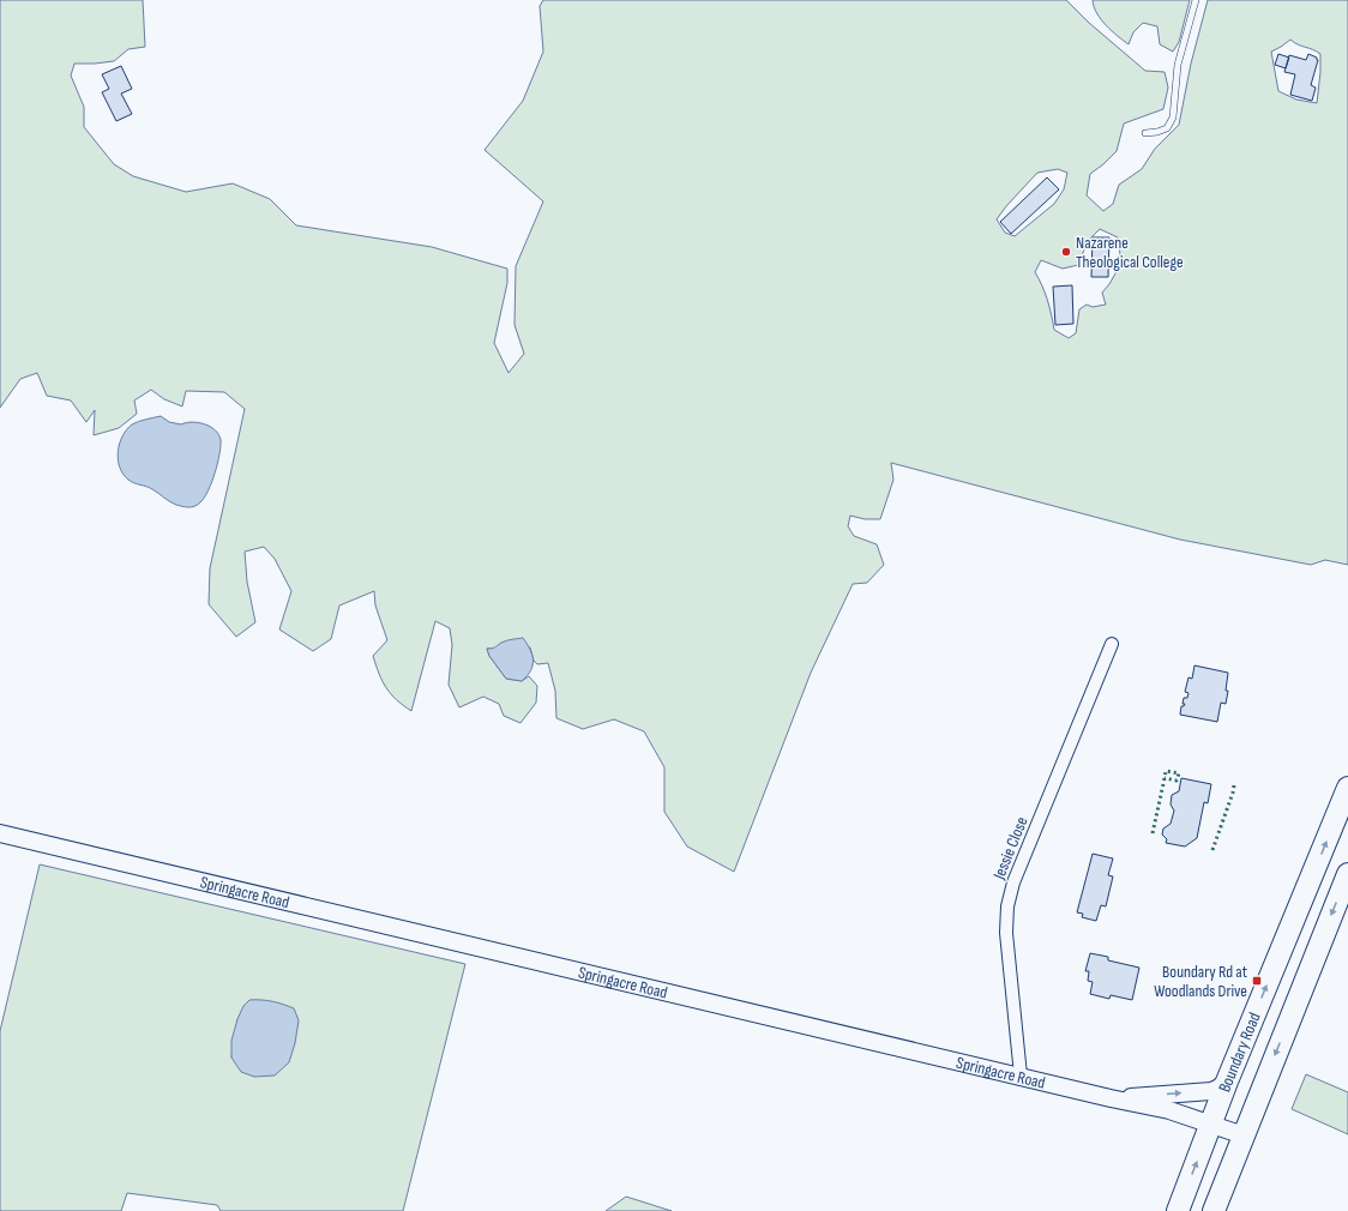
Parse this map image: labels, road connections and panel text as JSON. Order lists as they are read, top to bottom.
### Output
{
  "streets": {
    "highway": ["Boundary Road"],
    "street": ["Jessie Close", "Springacre Road"]
  },
  "crossings": [
    ["Jessie Close", "Springacre Road"],
    ["Springacre Road", "Boundary Road"]
  ],
  "places": {
    "other": ["Nazarene Theological College"],
    "transit": ["Boundary Rd at Woodlands Drive"]
  }
}
